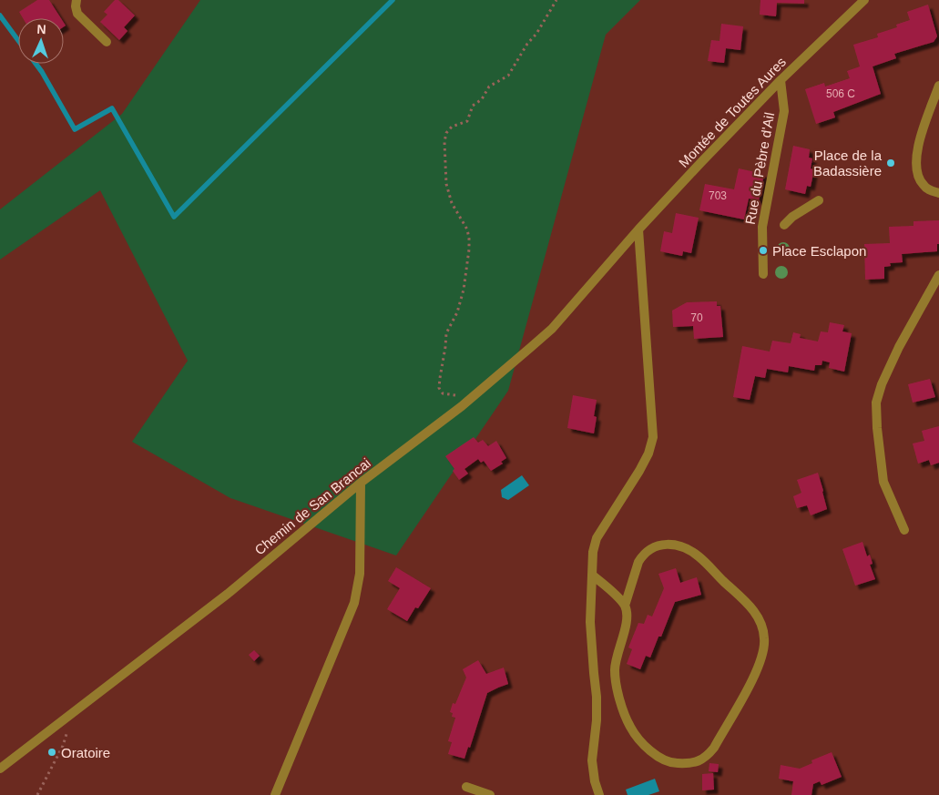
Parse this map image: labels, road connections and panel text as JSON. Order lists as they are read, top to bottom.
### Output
{
  "streets": {
    "street": ["Montée de Toutes Aures", "Rue du Pèbre d'Ail", "Chemin de San Brancai"]
  },
  "crossings": [
    ["Montée de Toutes Aures", "Rue du Pèbre d'Ail"],
    ["Montée de Toutes Aures", "Chemin de San Brancai"]
  ],
  "places": ["Place de la Badassière", "Place Esclapon", "Oratoire"],
  "house_numbers": ["506 C", "703", "70"],
  "north": "top"
}
